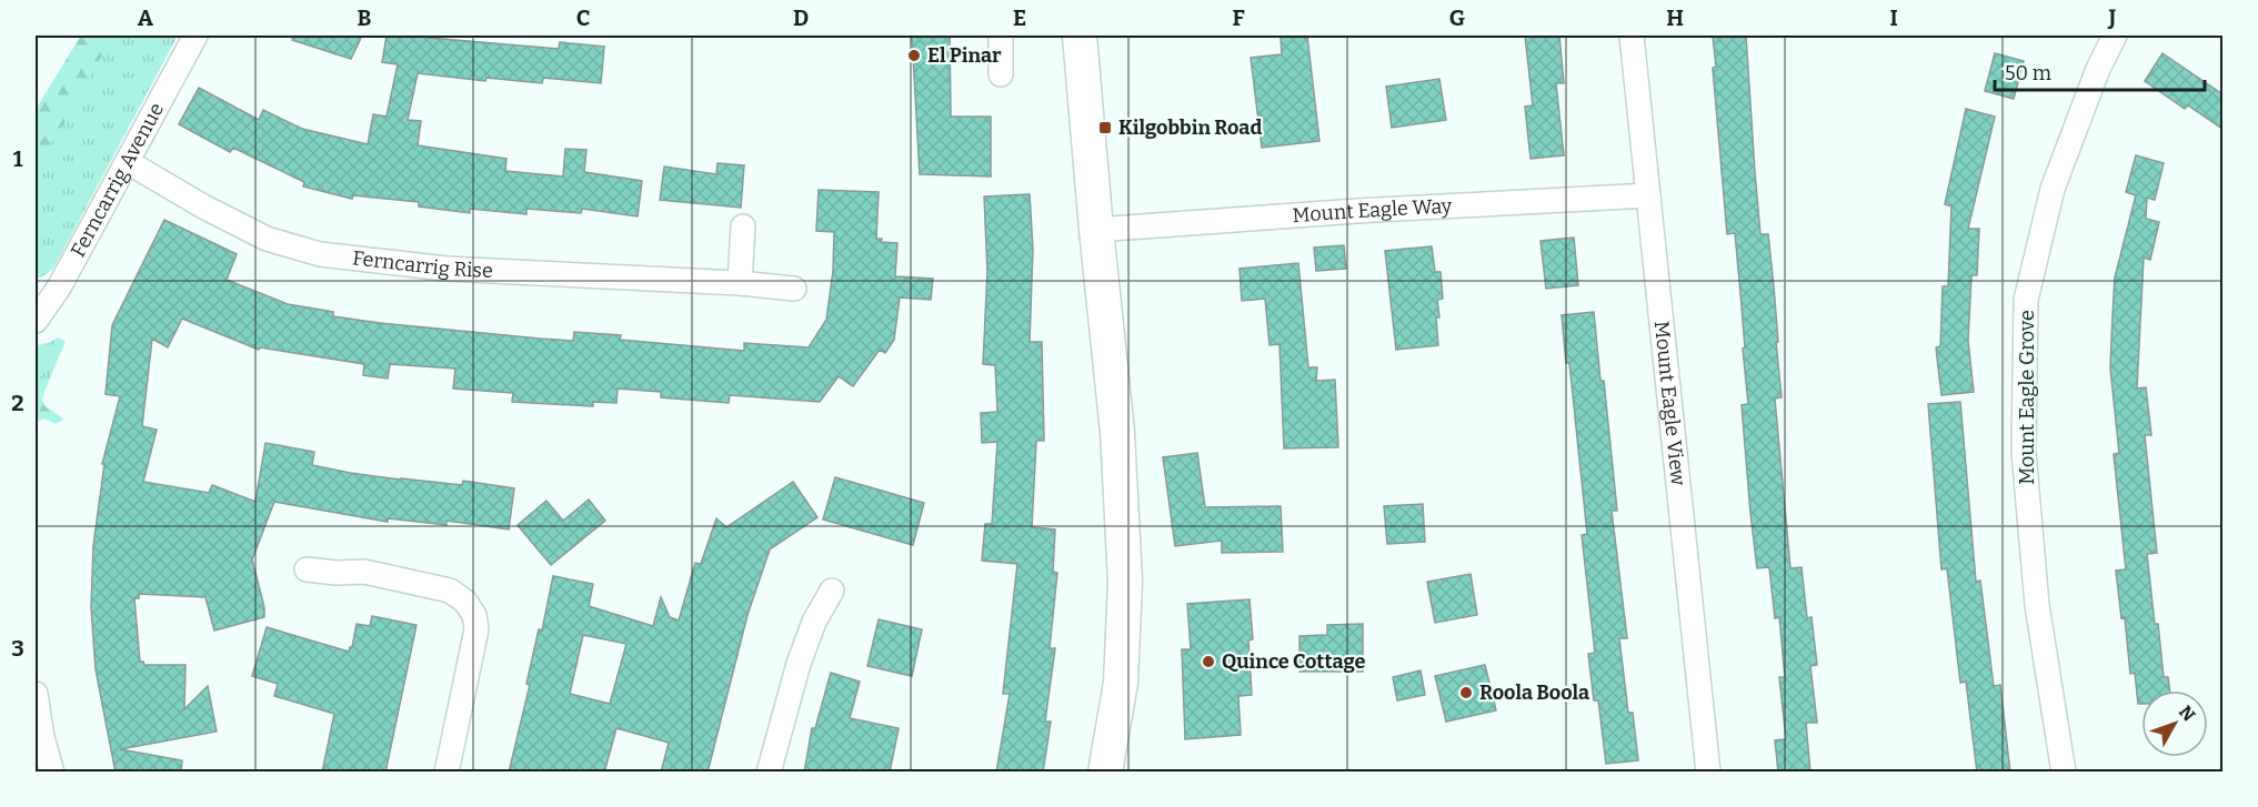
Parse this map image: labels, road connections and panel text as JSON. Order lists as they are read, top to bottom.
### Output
{
  "streets": {
    "street": [
      "Ferncarrig Avenue",
      "Mount Eagle Way",
      "Ferncarrig Rise",
      "Mount Eagle Grove",
      "Mount Eagle View"
    ]
  },
  "crossings": [
    ["Ferncarrig Avenue", "Ferncarrig Rise"],
    ["Mount Eagle Way", "Mount Eagle View"]
  ],
  "places": {
    "other": ["El Pinar", "Quince Cottage", "Roola Boola"],
    "transit": ["Kilgobbin Road"]
  },
  "scale_bar": "50 m",
  "north": "top right",
  "grid": {
    "columns": [
      "A",
      "B",
      "C",
      "D",
      "E",
      "F",
      "G",
      "H",
      "I",
      "J"
    ],
    "rows": ["1", "2", "3"]
  }
}
